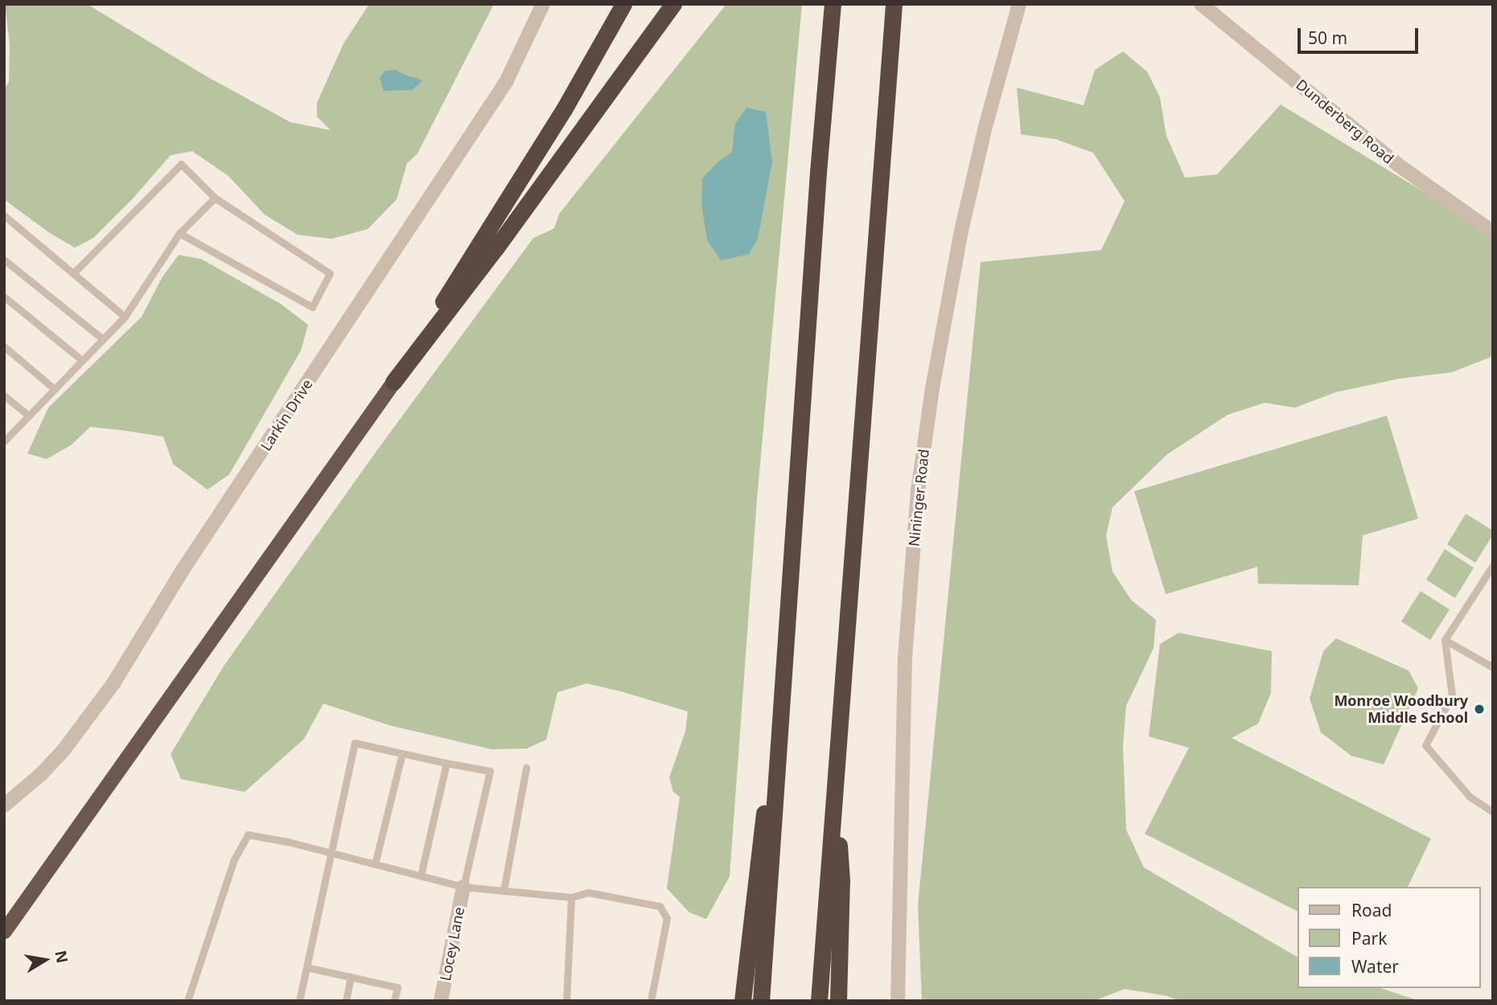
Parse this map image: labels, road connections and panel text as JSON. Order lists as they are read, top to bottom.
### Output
{
  "streets": {
    "street": [
      "Dunderberg Road",
      "Larkin Drive",
      "Nininger Road",
      "Locey Lane"
    ]
  },
  "places": ["Monroe Woodbury Middle School"],
  "legend": ["Road", "Park", "Water"],
  "scale_bar": "50 m",
  "north": "right"
}
